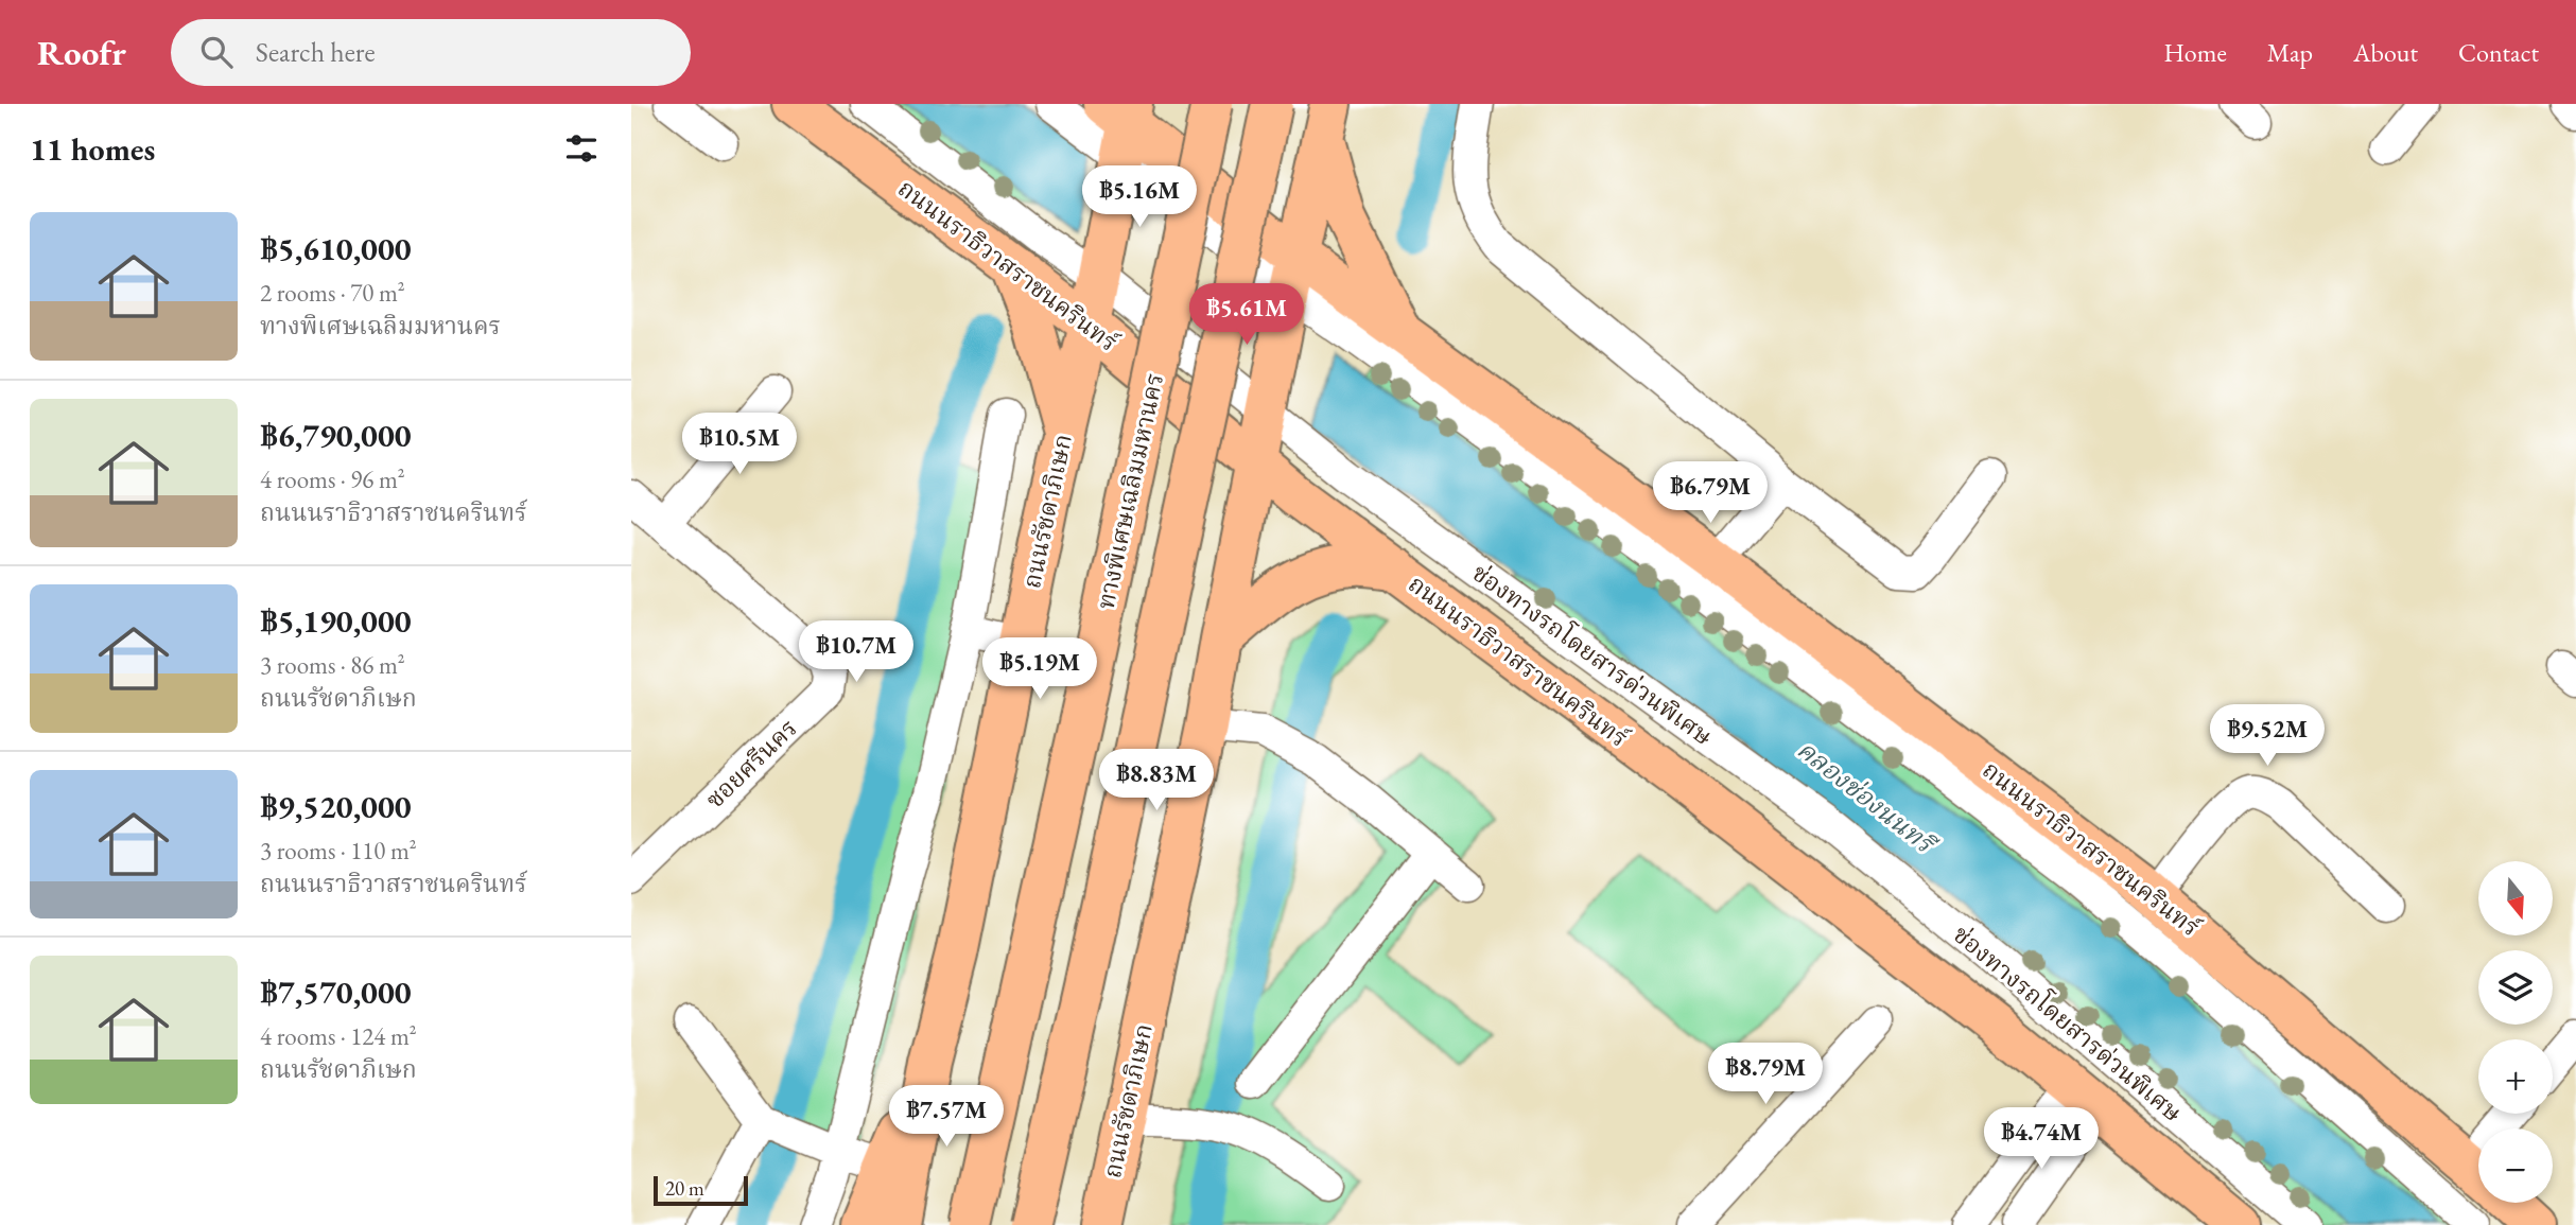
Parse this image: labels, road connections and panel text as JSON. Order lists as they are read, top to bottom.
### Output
{
  "streets": {
    "main road": ["ถนนนราธิวาสราชนครินทร์", "ทางพิเศษเฉลิมมหานคร", "ถนนรัชดาภิเษก"],
    "street": ["ช่องทางรถโดยสารด่วนพิเศษ", "ซอยศรีนคร"]
  },
  "crossings": [
    ["ถนนนราธิวาสราชนครินทร์", "ถนนรัชดาภิเษก"],
    ["ถนนรัชดาภิเษก", "ช่องทางรถโดยสารด่วนพิเศษ"]
  ],
  "water": ["คลองช่องนนทรี"],
  "scale_bar": "20 m",
  "north": "bottom",
  "page": {
    "header": "Roofr",
    "search": "Search here",
    "nav": [
      "Home",
      "Map",
      "About",
      "Contact"
    ],
    "heading": "11 homes",
    "price": [
      "฿5.16M",
      "฿5.61M",
      "฿10.5M",
      "฿6.79M",
      "฿10.7M",
      "฿5.19M",
      "฿9.52M",
      "฿8.83M",
      "฿8.79M",
      "฿7.57M",
      "฿4.74M"
    ],
    "list": [
      {
        "name": "฿5,610,000",
        "note": "2 rooms · 70 m² · ทางพิเศษเฉลิมมหานคร"
      },
      {
        "name": "฿6,790,000",
        "note": "4 rooms · 96 m² · ถนนนราธิวาสราชนครินทร์"
      },
      {
        "name": "฿5,190,000",
        "note": "3 rooms · 86 m² · ถนนรัชดาภิเษก"
      },
      {
        "name": "฿9,520,000",
        "note": "3 rooms · 110 m² · ถนนนราธิวาสราชนครินทร์"
      },
      {
        "name": "฿7,570,000",
        "note": "4 rooms · 124 m² · ถนนรัชดาภิเษก"
      }
    ],
    "map_buttons": ["+", "−"],
    "scale": "20 m"
  }
}
